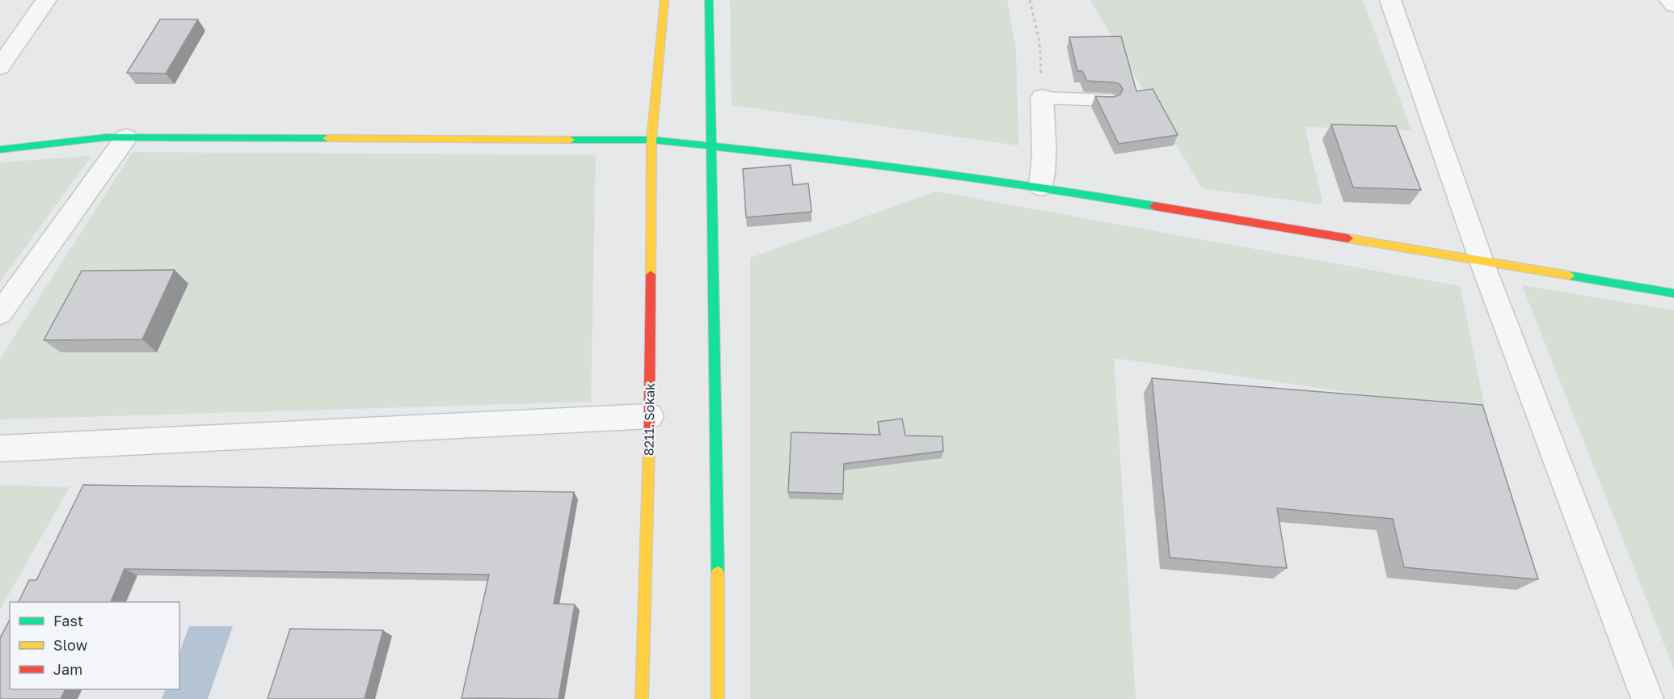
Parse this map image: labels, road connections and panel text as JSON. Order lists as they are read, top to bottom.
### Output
{
  "streets": {
    "street": ["8211. Sokak"]
  },
  "legend": ["Fast", "Slow", "Jam"]
}
